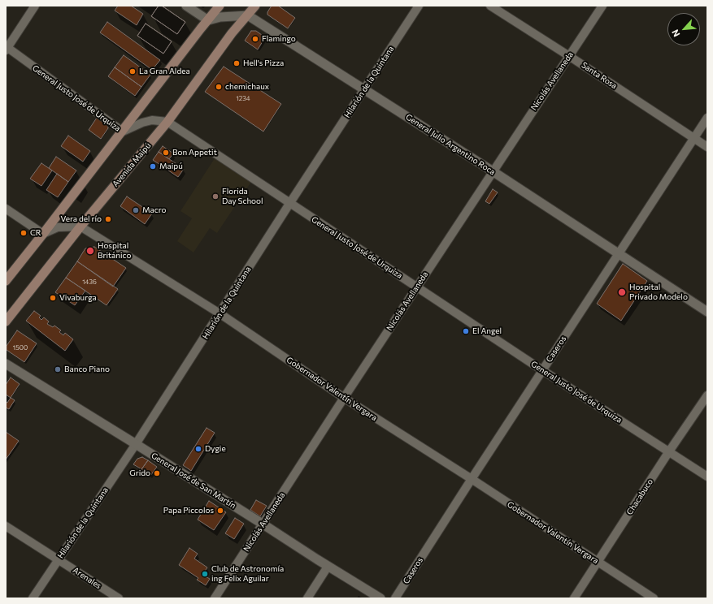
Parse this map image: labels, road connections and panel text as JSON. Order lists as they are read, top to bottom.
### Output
{
  "streets": {
    "main road": ["Avenida Maipú"],
    "street": [
      "Santa Rosa",
      "Nicolás Avellaneda",
      "Hilarión de la Quintana",
      "General Justo José de Urquiza",
      "General Julio Argentino Roca",
      "Caseros",
      "Gobernador Valentín Vergara",
      "General José de San Martín",
      "Chacabuco",
      "Arenales"
    ]
  },
  "crossings": [
    ["Santa Rosa", "Nicolás Avellaneda"],
    ["Santa Rosa", "Caseros"],
    ["Nicolás Avellaneda", "General Justo José de Urquiza"],
    ["Nicolás Avellaneda", "General Julio Argentino Roca"],
    ["Nicolás Avellaneda", "Gobernador Valentín Vergara"],
    ["Nicolás Avellaneda", "General José de San Martín"],
    ["Hilarión de la Quintana", "General Justo José de Urquiza"],
    ["Hilarión de la Quintana", "General Julio Argentino Roca"],
    ["Hilarión de la Quintana", "Gobernador Valentín Vergara"],
    ["Hilarión de la Quintana", "General José de San Martín"],
    ["Hilarión de la Quintana", "Arenales"],
    ["General Justo José de Urquiza", "Avenida Maipú"],
    ["General Justo José de Urquiza", "Caseros"],
    ["General Justo José de Urquiza", "Chacabuco"],
    ["General Julio Argentino Roca", "Avenida Maipú"],
    ["General Julio Argentino Roca", "Caseros"],
    ["Avenida Maipú", "Gobernador Valentín Vergara"],
    ["Caseros", "Gobernador Valentín Vergara"],
    ["Gobernador Valentín Vergara", "Chacabuco"]
  ],
  "places": [
    "Flamingo",
    "Hell's Pizza",
    "La Gran Aldea",
    "chemichaux",
    "Bon Appetit",
    "Maipú",
    "Florida Day School",
    "Macro",
    "Vera del río",
    "CR",
    "Hospital Británico",
    "Hospital Privado Modelo",
    "Vivaburga",
    "El Angel",
    "Banco Piano",
    "Dygie",
    "Grido",
    "Papa Piccolos",
    "Club de Astronomía ing Felix Aguilar"
  ],
  "house_numbers": ["1234", "1436", "1500"],
  "north": "bottom left"
}
